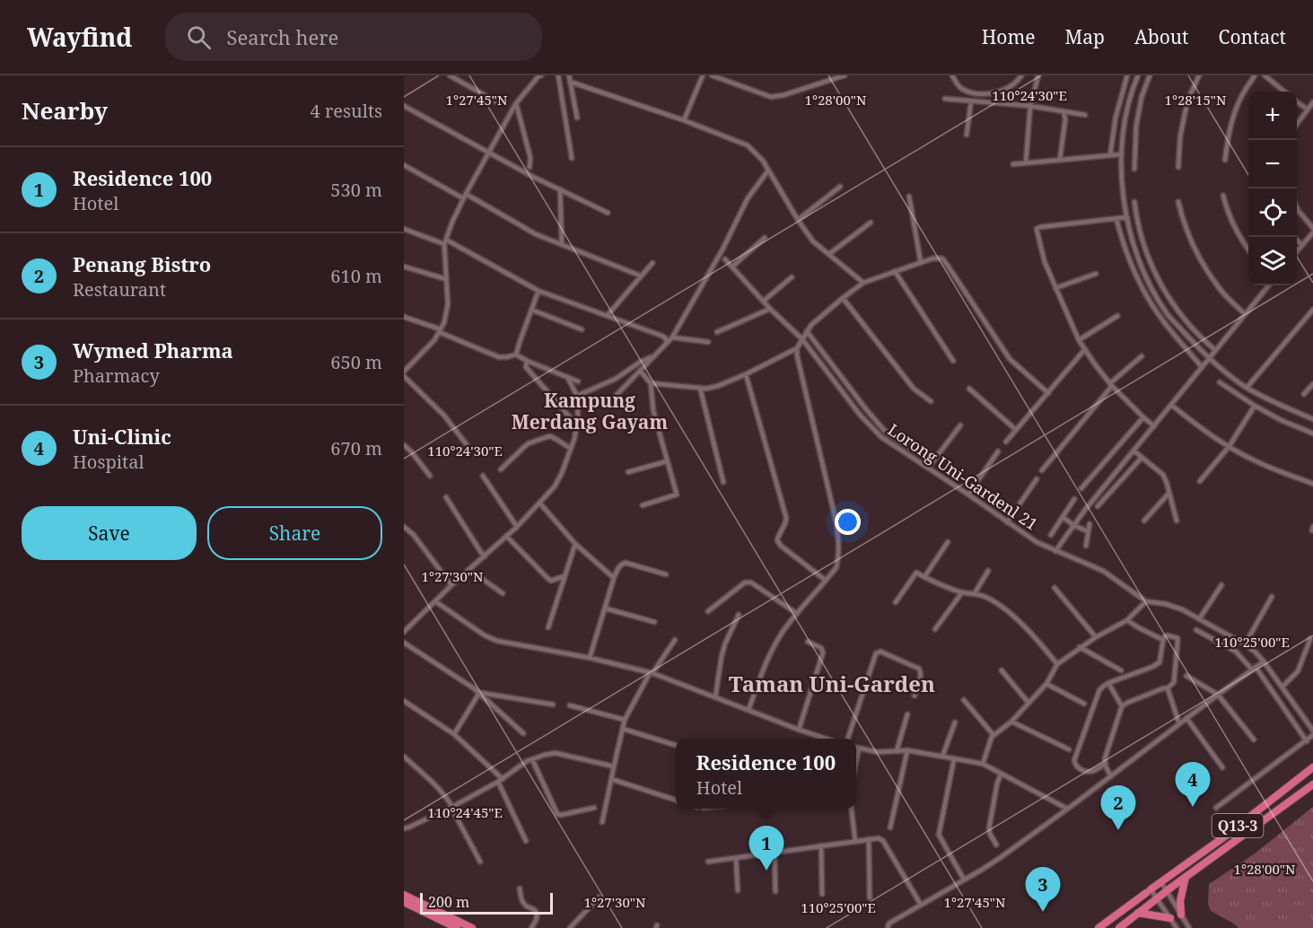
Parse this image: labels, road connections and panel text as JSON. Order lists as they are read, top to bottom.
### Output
{
  "streets": {
    "highway": ["Q13-3"],
    "street": ["Lorong Uni-Gardenl 21"]
  },
  "districts": ["Kampung Merdang Gayam", "Taman Uni-Garden"],
  "scale_bar": "200 m",
  "page": {
    "header": "Wayfind",
    "search": "Search here",
    "nav": [
      "Home",
      "Map",
      "About",
      "Contact"
    ],
    "heading": ["Nearby", "4 results"],
    "map_buttons": ["+", "−"],
    "list": [
      {
        "mark": "1",
        "name": "Residence 100",
        "note": "Hotel",
        "value": "530 m"
      },
      {
        "mark": "2",
        "name": "Penang Bistro",
        "note": "Restaurant",
        "value": "610 m"
      },
      {
        "mark": "3",
        "name": "Wymed Pharma",
        "note": "Pharmacy",
        "value": "650 m"
      },
      {
        "mark": "4",
        "name": "Uni-Clinic",
        "note": "Hospital",
        "value": "670 m"
      }
    ],
    "buttons": ["Save", "Share"],
    "popup": ["Residence 100", "Hotel"],
    "pins": [
      "4",
      "2",
      "1",
      "3"
    ],
    "scale": "200 m"
  },
  "coordinates": [
    "110°24'30\"E",
    "1°28'15\"N",
    "1°27'45\"N",
    "1°28'00\"N",
    "1°27'30\"N",
    "110°25'00\"E",
    "110°24'45\"E"
  ]
}
